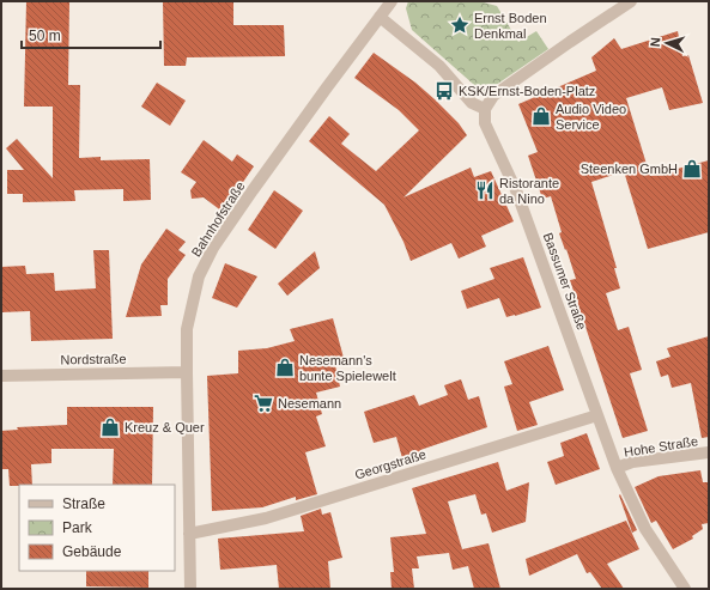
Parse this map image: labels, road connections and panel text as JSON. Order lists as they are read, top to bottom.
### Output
{
  "streets": {
    "street": [
      "Bahnhofstraße",
      "Bassumer Straße",
      "Nordstraße",
      "Hohe Straße",
      "Georgstraße"
    ]
  },
  "crossings": [
    ["Bahnhofstraße", "Nordstraße"],
    ["Bahnhofstraße", "Georgstraße"],
    ["Bassumer Straße", "Hohe Straße"],
    ["Bassumer Straße", "Georgstraße"]
  ],
  "places": {
    "place": ["Ernst Boden Denkmal"],
    "bus stop": ["KSK/Ernst-Boden-Platz"],
    "shop": [
      "Audio Video Service",
      "Steenken GmbH",
      "Nesemann's bunte Spielewelt",
      "Kreuz & Quer"
    ],
    "restaurant": ["Ristorante da Nino"],
    "supermarket": ["Nesemann"]
  },
  "legend": ["Straße", "Park", "Gebäude"],
  "scale_bar": "50 m",
  "north": "left"
}
